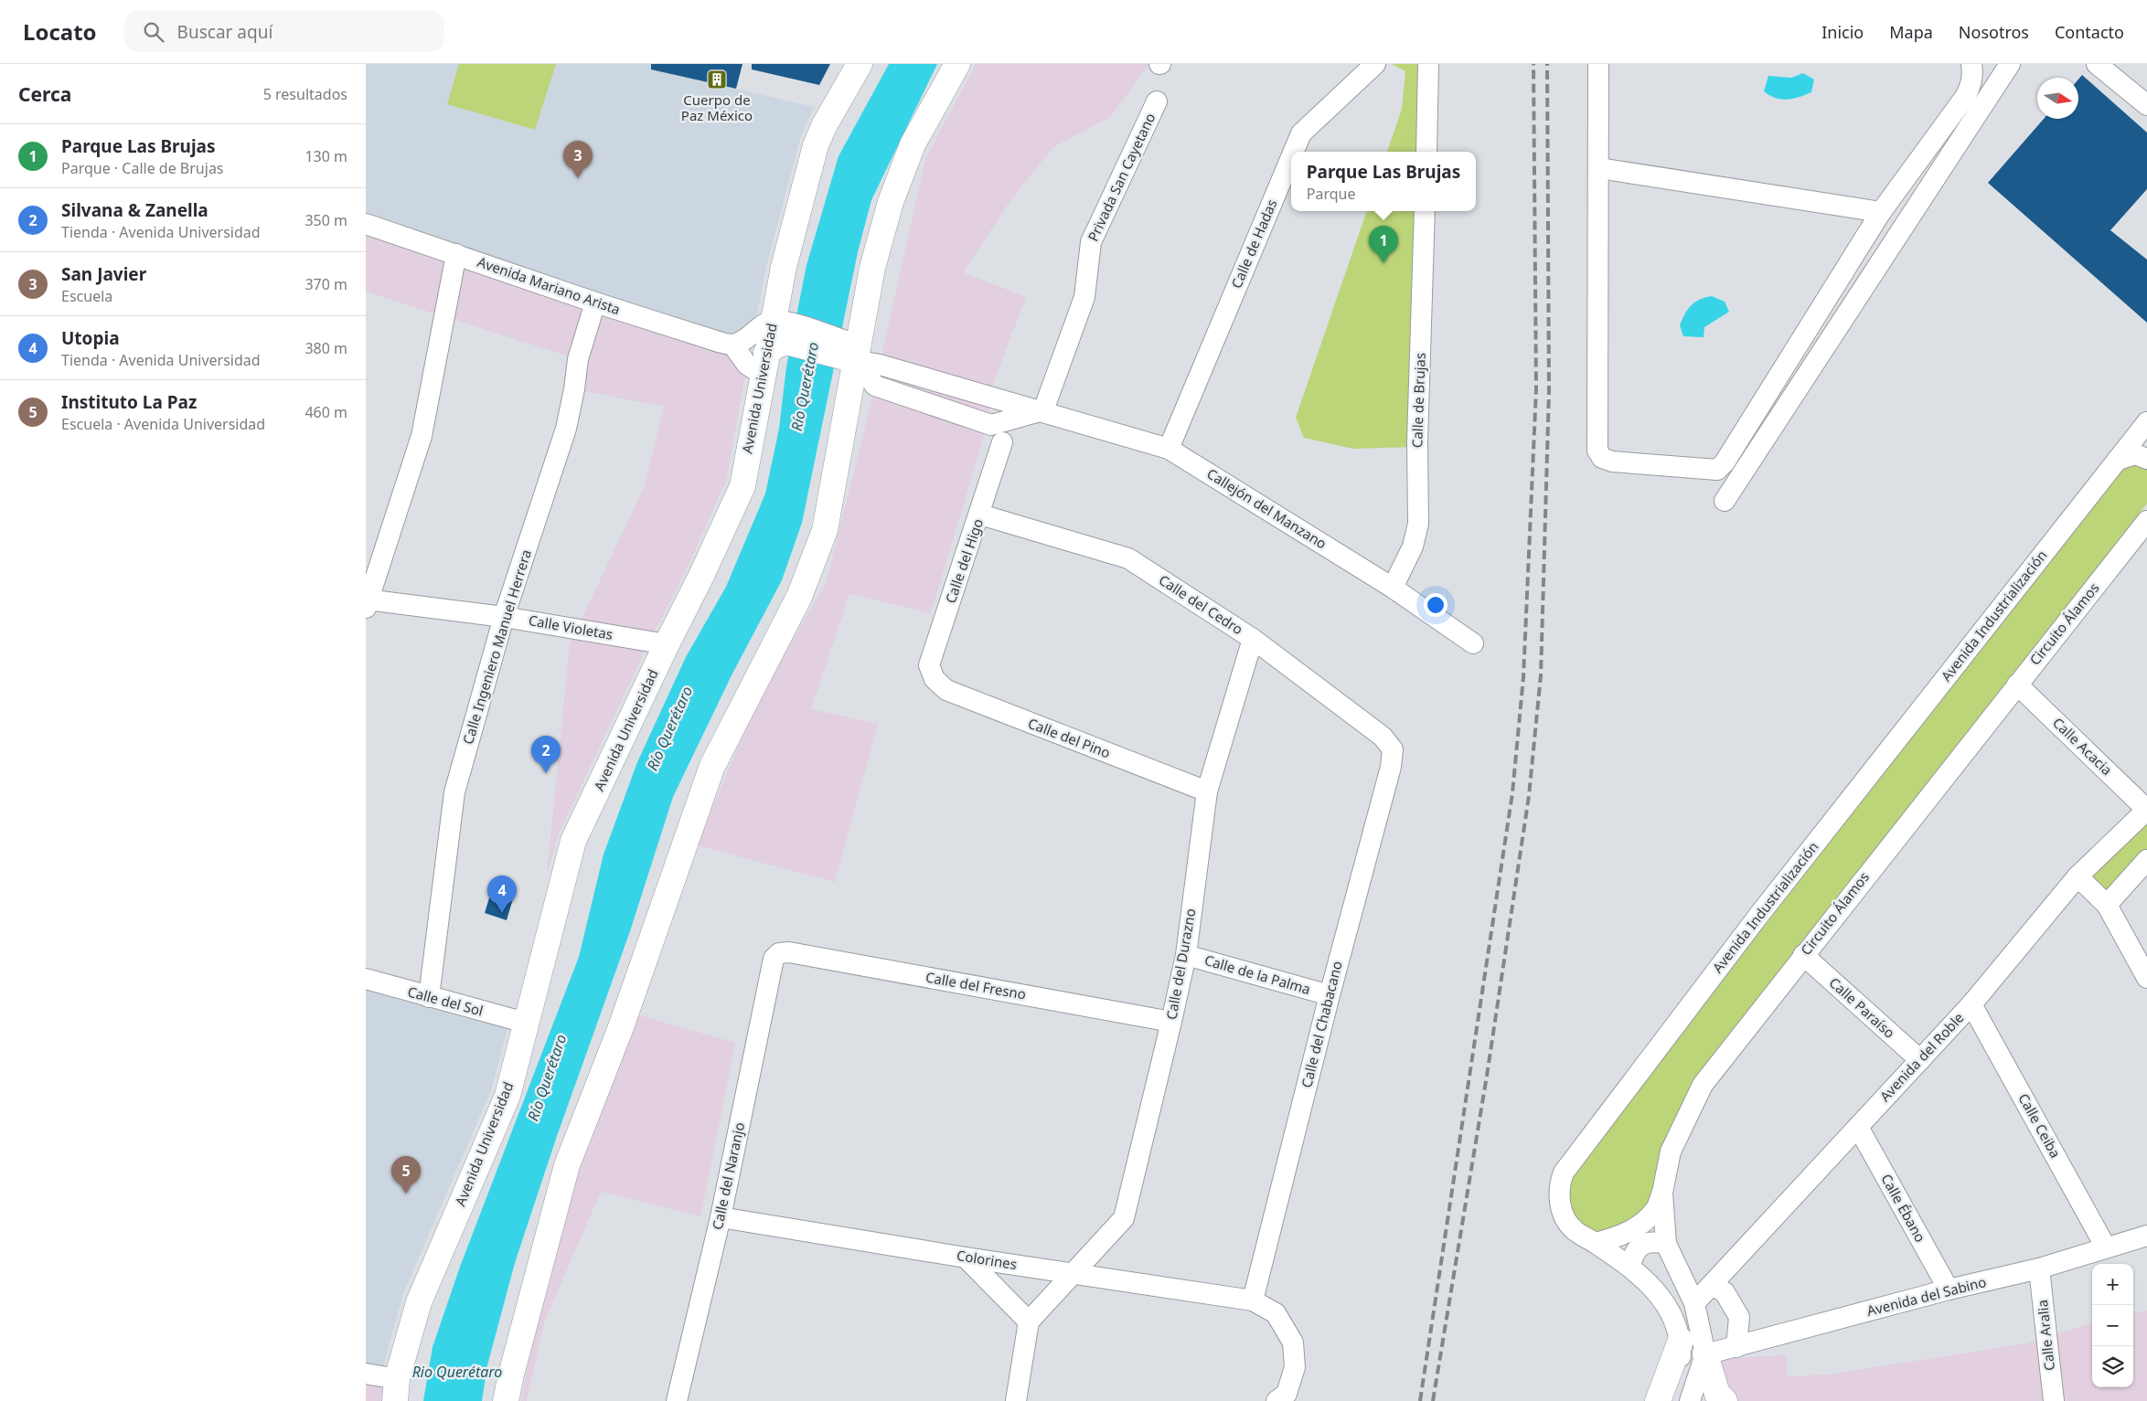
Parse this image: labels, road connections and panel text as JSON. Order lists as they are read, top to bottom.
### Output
{
  "streets": {
    "main road": ["Avenida Universidad"],
    "street": [
      "Privada San Cayetano",
      "Calle de Hadas",
      "Avenida Mariano Arista",
      "Calle de Brujas",
      "Callejón del Manzano",
      "Calle del Higo",
      "Calle del Cedro",
      "Avenida Industrialización",
      "Circuito Álamos",
      "Calle Violetas",
      "Calle Ingeniero Manuel Herrera",
      "Calle del Pino",
      "Calle Acacia",
      "Calle del Durazno",
      "Calle de la Palma",
      "Calle del Fresno",
      "Calle del Sol",
      "Calle Paraíso",
      "Calle del Chabacano",
      "Avenida del Roble",
      "Calle Ceiba",
      "Calle del Naranjo",
      "Calle Ébano",
      "Colorines",
      "Avenida del Sabino",
      "Calle Aralia"
    ]
  },
  "crossings": [
    ["Privada San Cayetano", "Callejón del Manzano"],
    ["Calle de Hadas", "Callejón del Manzano"],
    ["Avenida Mariano Arista", "Calle Ingeniero Manuel Herrera"],
    ["Avenida Universidad", "Calle Violetas"],
    ["Avenida Universidad", "Calle del Sol"],
    ["Calle de Brujas", "Callejón del Manzano"],
    ["Calle del Higo", "Calle del Cedro"],
    ["Calle del Higo", "Calle del Pino"],
    ["Calle del Cedro", "Calle del Durazno"],
    ["Calle del Cedro", "Calle del Chabacano"],
    ["Circuito Álamos", "Calle Acacia"],
    ["Circuito Álamos", "Calle Paraíso"],
    ["Circuito Álamos", "Avenida del Roble"],
    ["Circuito Álamos", "Avenida del Sabino"],
    ["Calle Violetas", "Calle Ingeniero Manuel Herrera"],
    ["Calle Ingeniero Manuel Herrera", "Calle del Sol"],
    ["Calle del Pino", "Calle del Durazno"],
    ["Calle Acacia", "Avenida del Roble"],
    ["Calle del Durazno", "Calle de la Palma"],
    ["Calle del Durazno", "Calle del Fresno"],
    ["Calle del Durazno", "Colorines"],
    ["Calle de la Palma", "Calle del Chabacano"],
    ["Calle del Fresno", "Calle del Naranjo"],
    ["Calle Paraíso", "Avenida del Roble"],
    ["Calle del Chabacano", "Colorines"],
    ["Avenida del Roble", "Calle Ceiba"],
    ["Avenida del Roble", "Calle Ébano"],
    ["Calle Ceiba", "Avenida del Sabino"],
    ["Calle del Naranjo", "Colorines"],
    ["Calle Ébano", "Avenida del Sabino"],
    ["Avenida del Sabino", "Calle Aralia"]
  ],
  "water": ["Río Querétaro", "Rio Querétaro"],
  "places": {
    "building": ["Cuerpo de Paz México"]
  },
  "north": "right",
  "page": {
    "header": "Locato",
    "search": "Buscar aquí",
    "nav": [
      "Inicio",
      "Mapa",
      "Nosotros",
      "Contacto"
    ],
    "heading": ["Cerca", "5 resultados"],
    "list": [
      {
        "mark": "1",
        "name": "Parque Las Brujas",
        "note": "Parque · Calle de Brujas",
        "value": "130 m"
      },
      {
        "mark": "2",
        "name": "Silvana & Zanella",
        "note": "Tienda · Avenida Universidad",
        "value": "350 m"
      },
      {
        "mark": "3",
        "name": "San Javier",
        "note": "Escuela",
        "value": "370 m"
      },
      {
        "mark": "4",
        "name": "Utopia",
        "note": "Tienda · Avenida Universidad",
        "value": "380 m"
      },
      {
        "mark": "5",
        "name": "Instituto La Paz",
        "note": "Escuela · Avenida Universidad",
        "value": "460 m"
      }
    ],
    "pins": [
      "3",
      "1",
      "2",
      "4",
      "5"
    ],
    "popup": ["Parque Las Brujas", "Parque"],
    "map_buttons": ["+", "−"]
  }
}
